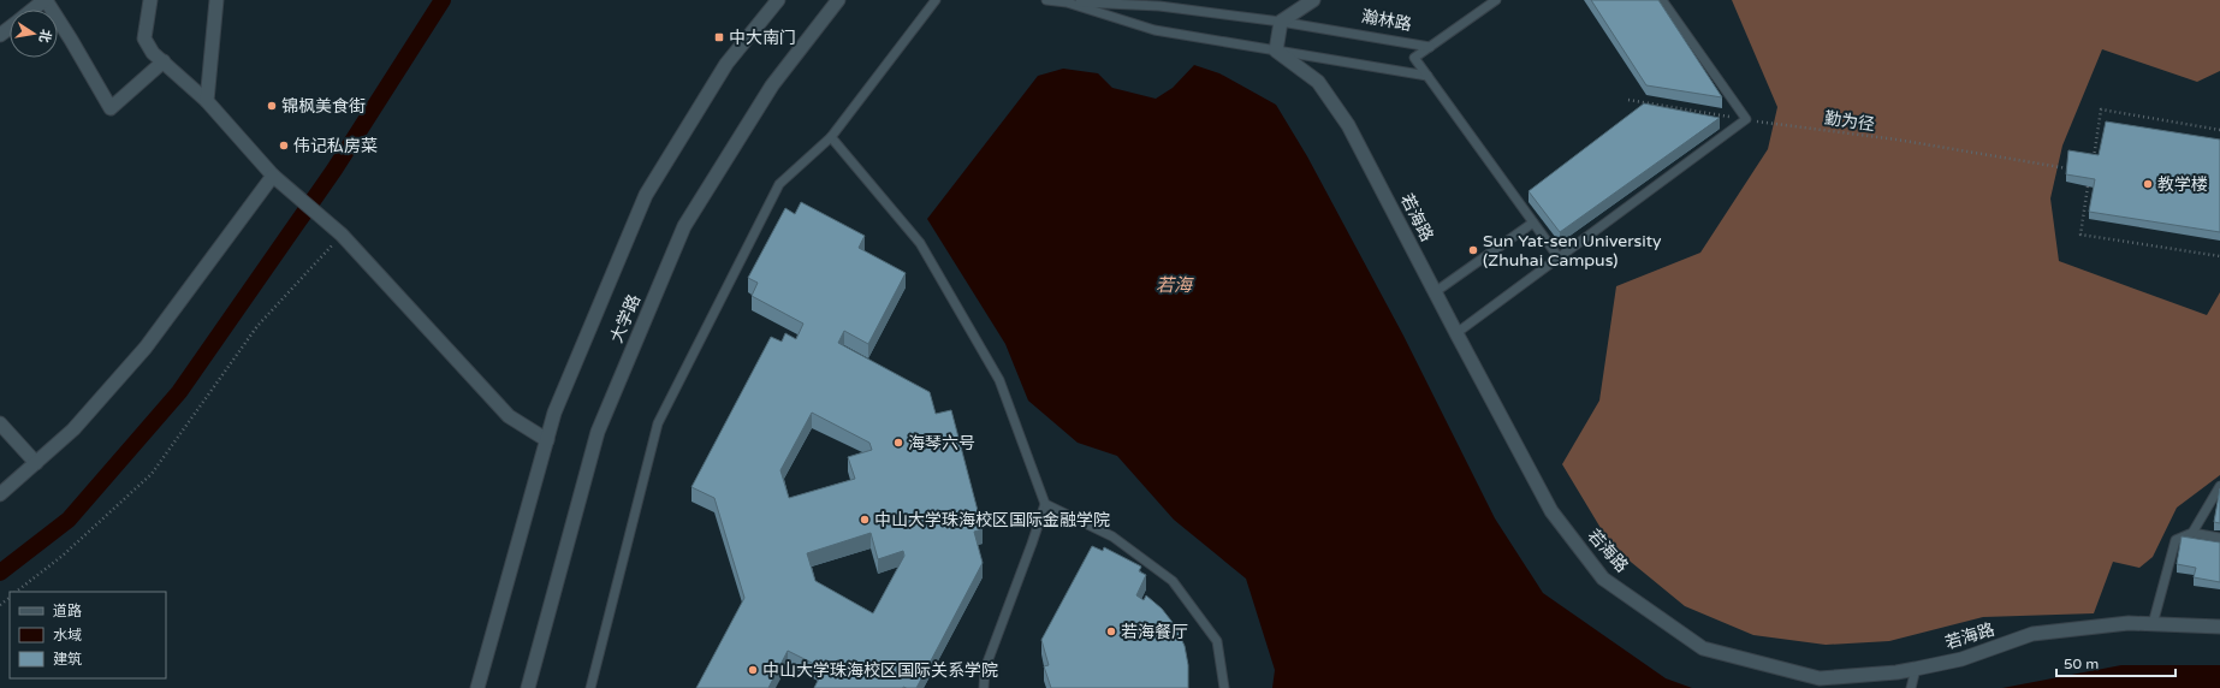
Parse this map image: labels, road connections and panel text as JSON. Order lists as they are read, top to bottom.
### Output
{
  "streets": {
    "street": ["若海路", "大学路"],
    "lane": ["瀚林路"],
    "path": ["勤为径"]
  },
  "water": ["若海"],
  "places": {
    "transit": ["中大南门"],
    "other": [
      "锦枫美食街",
      "伟记私房菜",
      "教学楼",
      "Sun Yat-sen University (Zhuhai Campus)",
      "海琴六号",
      "中山大学珠海校区国际金融学院",
      "若海餐厅",
      "中山大学珠海校区国际关系学院"
    ]
  },
  "legend": ["道路", "水域", "建筑"],
  "scale_bar": "50 m",
  "north": "right"
}
